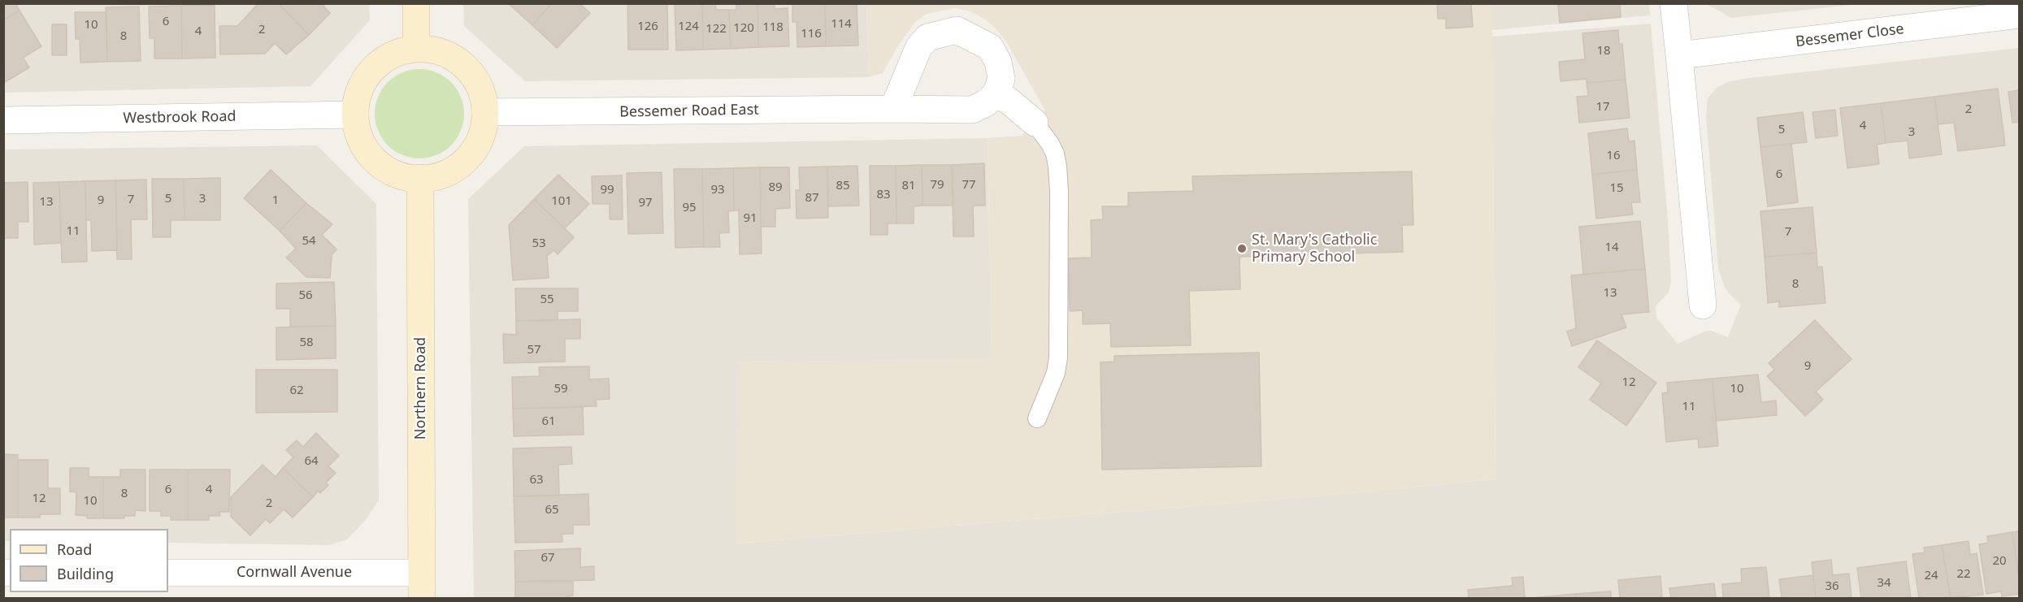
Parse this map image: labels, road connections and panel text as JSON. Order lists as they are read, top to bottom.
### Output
{
  "streets": {
    "street": [
      "Bessemer Close",
      "Bessemer Road East",
      "Westbrook Road",
      "Northern Road",
      "Cornwall Avenue"
    ]
  },
  "crossings": [
    ["Bessemer Road East", "Westbrook Road"],
    ["Bessemer Road East", "Northern Road"],
    ["Westbrook Road", "Northern Road"],
    ["Northern Road", "Cornwall Avenue"]
  ],
  "places": ["St. Mary's Catholic Primary School"],
  "house_numbers": [
    "6",
    "114",
    "10",
    "126",
    "124",
    "118",
    "120",
    "122",
    "2",
    "4",
    "116",
    "8",
    "18",
    "17",
    "2",
    "4",
    "5",
    "3",
    "16",
    "6",
    "79",
    "77",
    "85",
    "81",
    "89",
    "15",
    "99",
    "93",
    "83",
    "87",
    "5",
    "3",
    "7",
    "9",
    "1",
    "101",
    "13",
    "97",
    "95",
    "91",
    "11",
    "7",
    "54",
    "53",
    "14",
    "8",
    "13",
    "56",
    "55",
    "58",
    "57",
    "9",
    "12",
    "59",
    "10",
    "62",
    "11",
    "61",
    "64",
    "63",
    "6",
    "4",
    "8",
    "12",
    "10",
    "2",
    "65",
    "67",
    "20",
    "22",
    "24",
    "34",
    "36"
  ],
  "legend": ["Road", "Building"]
}
